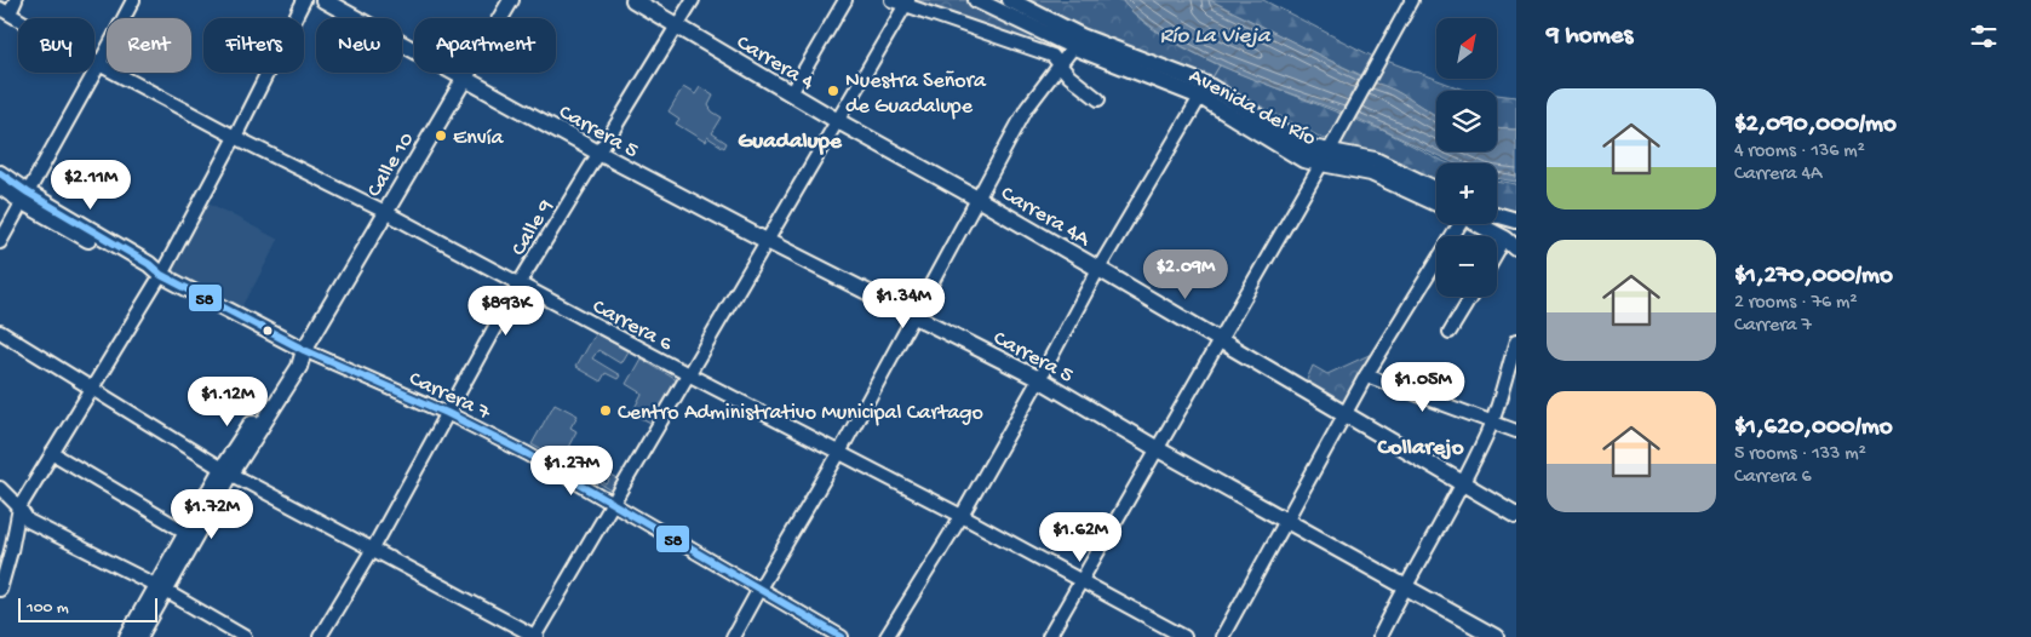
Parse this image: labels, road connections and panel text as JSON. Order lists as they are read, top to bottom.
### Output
{
  "streets": {
    "main road": [
      "Carrera 4",
      "Avenida del Río",
      "Carrera 5",
      "Calle 10",
      "Carrera 4A",
      "Carrera 7"
    ],
    "street": ["Calle 9", "Carrera 6"]
  },
  "crossings": [
    ["Carrera 4", "Carrera 4A"],
    ["Carrera 4", "Calle 9"],
    ["Carrera 5", "Calle 10"],
    ["Carrera 5", "Calle 9"],
    ["Calle 10", "Carrera 6"],
    ["Calle 10", "Carrera 7"],
    ["Calle 9", "Carrera 6"],
    ["Calle 9", "Carrera 7"]
  ],
  "districts": ["Guadalupe", "Collarejo"],
  "water": ["Río La Vieja"],
  "places": ["Nuestra Señora de Guadalupe", "Envía", "Centro Administrativo Municipal Cartago"],
  "lines": ["transit line 58"],
  "scale_bar": "100 m",
  "north": "top right",
  "page": {
    "heading": "9 homes",
    "map_buttons": ["+", "−"],
    "chip": [
      "Buy",
      "Rent",
      "Filters",
      "New",
      "Apartment"
    ],
    "list": [
      {
        "name": "$2,090,000/mo",
        "note": "4 rooms · 136 m² · Carrera 4A"
      },
      {
        "name": "$1,270,000/mo",
        "note": "2 rooms · 76 m² · Carrera 7"
      },
      {
        "name": "$1,620,000/mo",
        "note": "5 rooms · 133 m² · Carrera 6"
      }
    ],
    "price": [
      "$2.11M",
      "$2.09M",
      "$1.34M",
      "$893K",
      "$1.05M",
      "$1.12M",
      "$1.27M",
      "$1.72M",
      "$1.62M"
    ],
    "scale": "100 m"
  }
}
